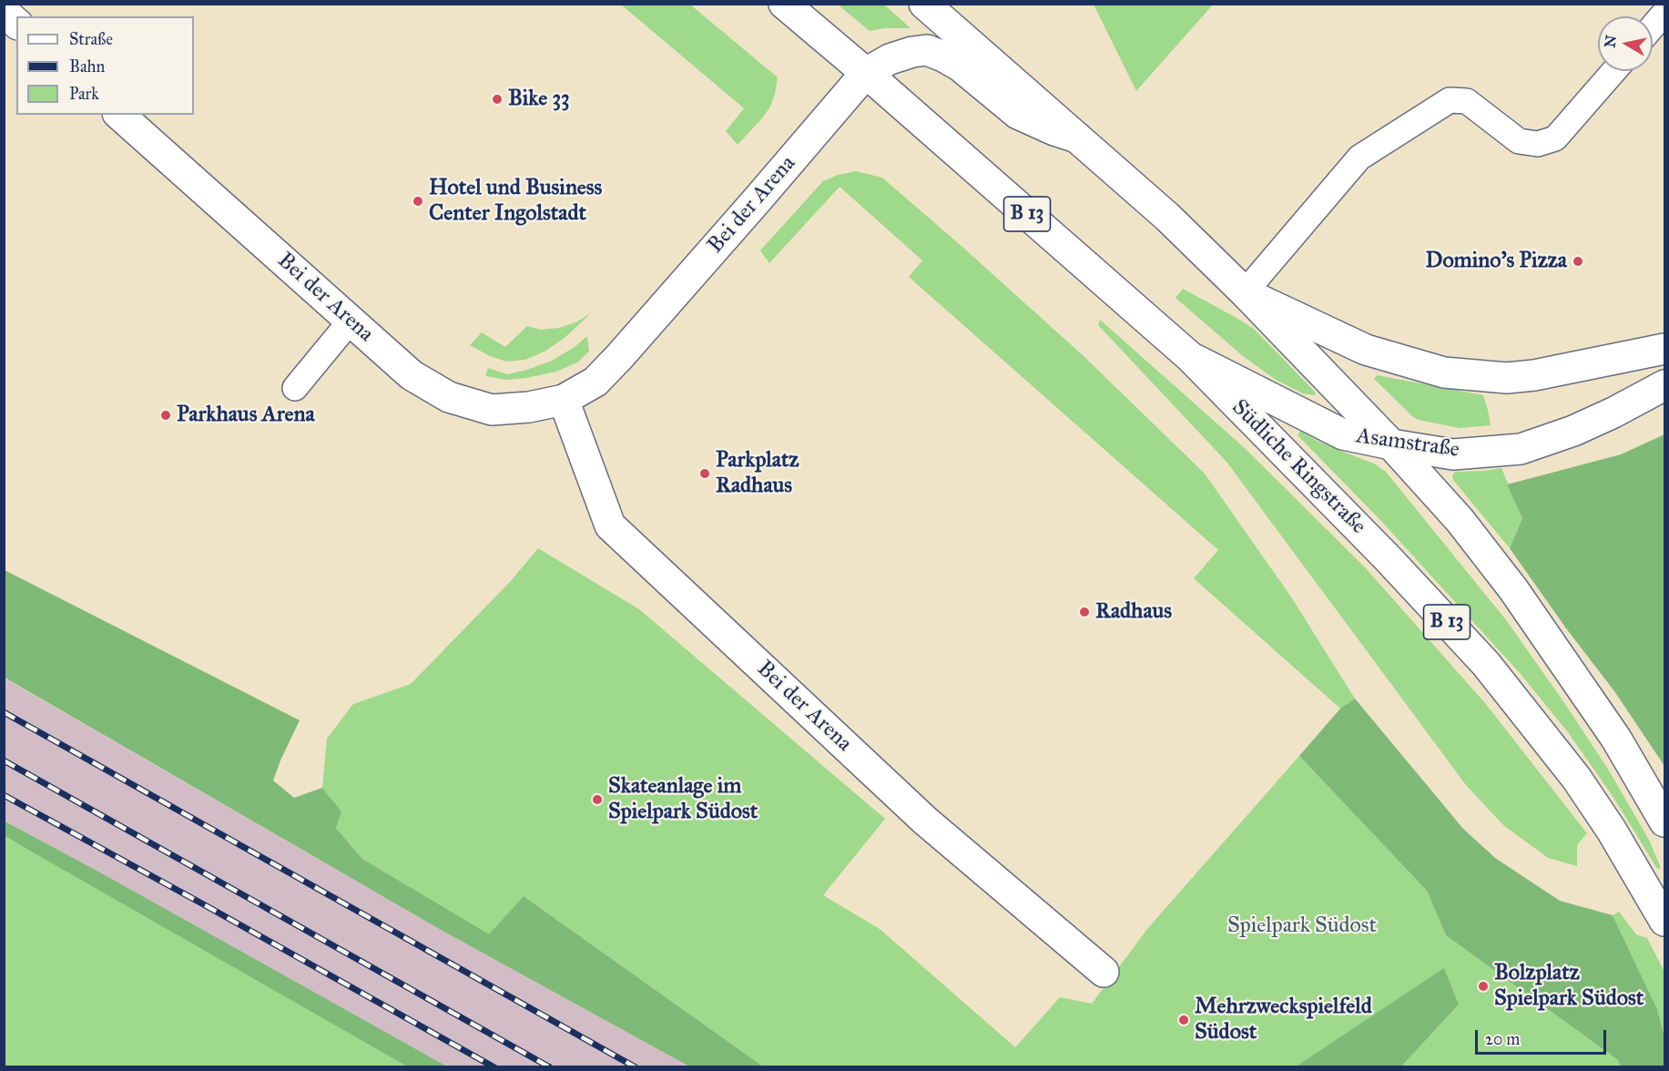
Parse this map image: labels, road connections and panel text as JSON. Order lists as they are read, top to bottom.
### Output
{
  "streets": {
    "street": [
      "Bei der Arena",
      "B 13",
      "Asamstraße",
      "Südliche Ringstraße"
    ]
  },
  "crossings": [
    ["Bei der Arena", "Südliche Ringstraße"],
    ["Asamstraße", "Südliche Ringstraße"]
  ],
  "parks": ["Spielpark Südost"],
  "places": [
    "Bike 33",
    "Hotel und Business Center Ingolstadt",
    "Domino's Pizza",
    "Parkhaus Arena",
    "Parkplatz Radhaus",
    "Radhaus",
    "Skateanlage im Spielpark Südost",
    "Bolzplatz Spielpark Südost",
    "Mehrzweckspielfeld Südost"
  ],
  "legend": ["Straße", "Bahn", "Park"],
  "scale_bar": "20 m",
  "north": "left"
}
